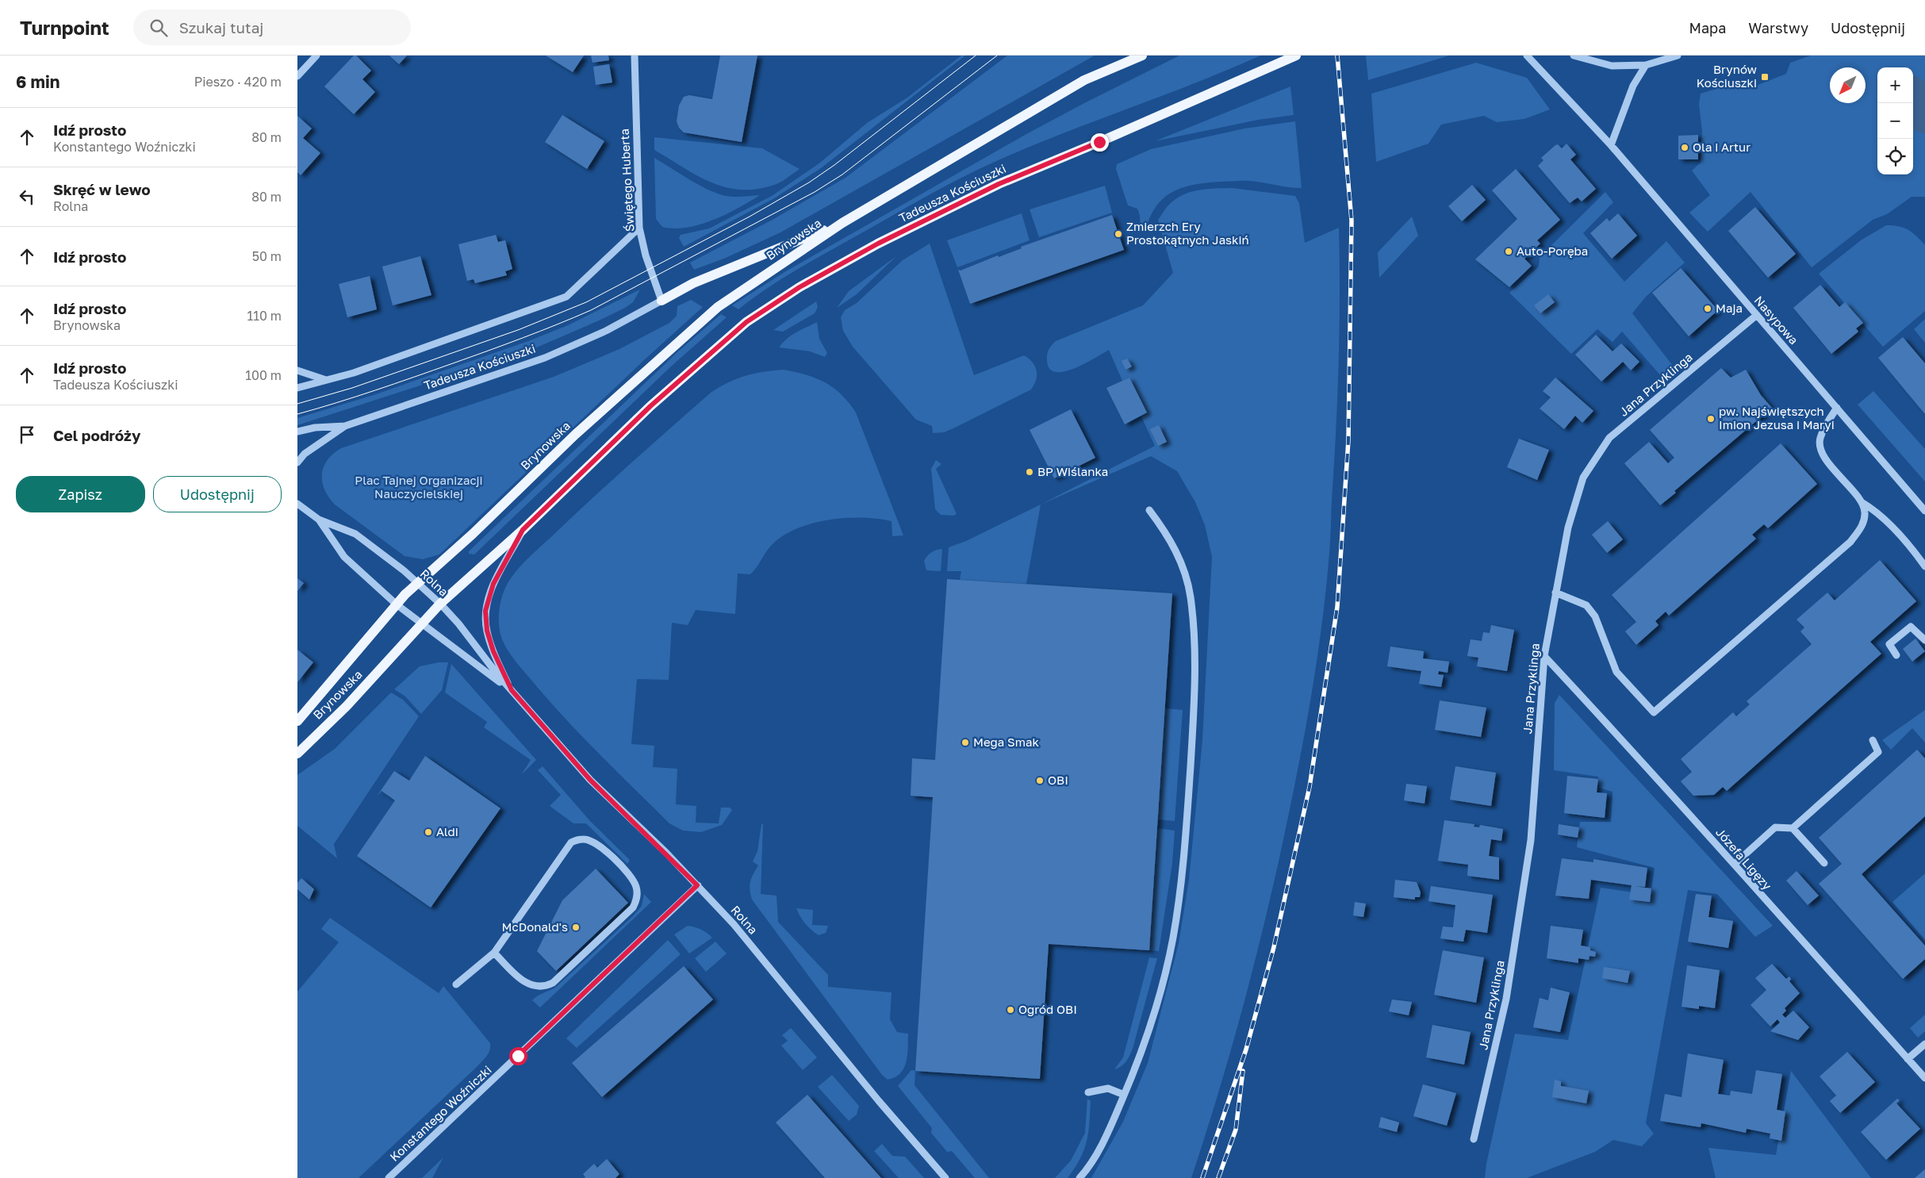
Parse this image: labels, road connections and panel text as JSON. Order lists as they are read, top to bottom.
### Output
{
  "streets": {
    "main road": ["Tadeusza Kościuszki", "Brynowska"],
    "street": [
      "Świętego Huberta",
      "Nasypowa",
      "Jana Przyklinga",
      "Rolna",
      "Józefa Ligęzy",
      "Konstantego Woźniczki"
    ]
  },
  "crossings": [
    ["Świętego Huberta", "Tadeusza Kościuszki"],
    ["Tadeusza Kościuszki", "Brynowska"],
    ["Brynowska", "Rolna"],
    ["Nasypowa", "Jana Przyklinga"],
    ["Jana Przyklinga", "Józefa Ligęzy"],
    ["Rolna", "Konstantego Woźniczki"]
  ],
  "parks": ["Plac Tajnej Organizacji Nauczycielskiej"],
  "places": {
    "transit": ["Brynów Kościuszki"],
    "other": [
      "Ola i Artur",
      "Zmierzch Ery Prostokątnych Jaskiń",
      "Auto-Poręba",
      "Maja",
      "pw. Najświętszych Imion Jezusa i Maryi",
      "BP Wiślanka",
      "Mega Smak",
      "OBI",
      "Aldi",
      "McDonald's",
      "Ogród OBI"
    ]
  },
  "north": "bottom left",
  "page": {
    "header": "Turnpoint",
    "search": "Szukaj tutaj",
    "nav": ["Mapa", "Warstwy", "Udostępnij"],
    "heading": ["6 min", "Pieszo · 420 m"],
    "map_buttons": ["+", "−"],
    "list": [
      ["Idź prosto", "Konstantego Woźniczki", "80 m"],
      ["Skręć w lewo", "Rolna", "80 m"],
      ["Idź prosto", "50 m"],
      ["Idź prosto", "Brynowska", "110 m"],
      ["Idź prosto", "Tadeusza Kościuszki", "100 m"],
      "Cel podróży"
    ],
    "buttons": ["Zapisz", "Udostępnij"]
  }
}
